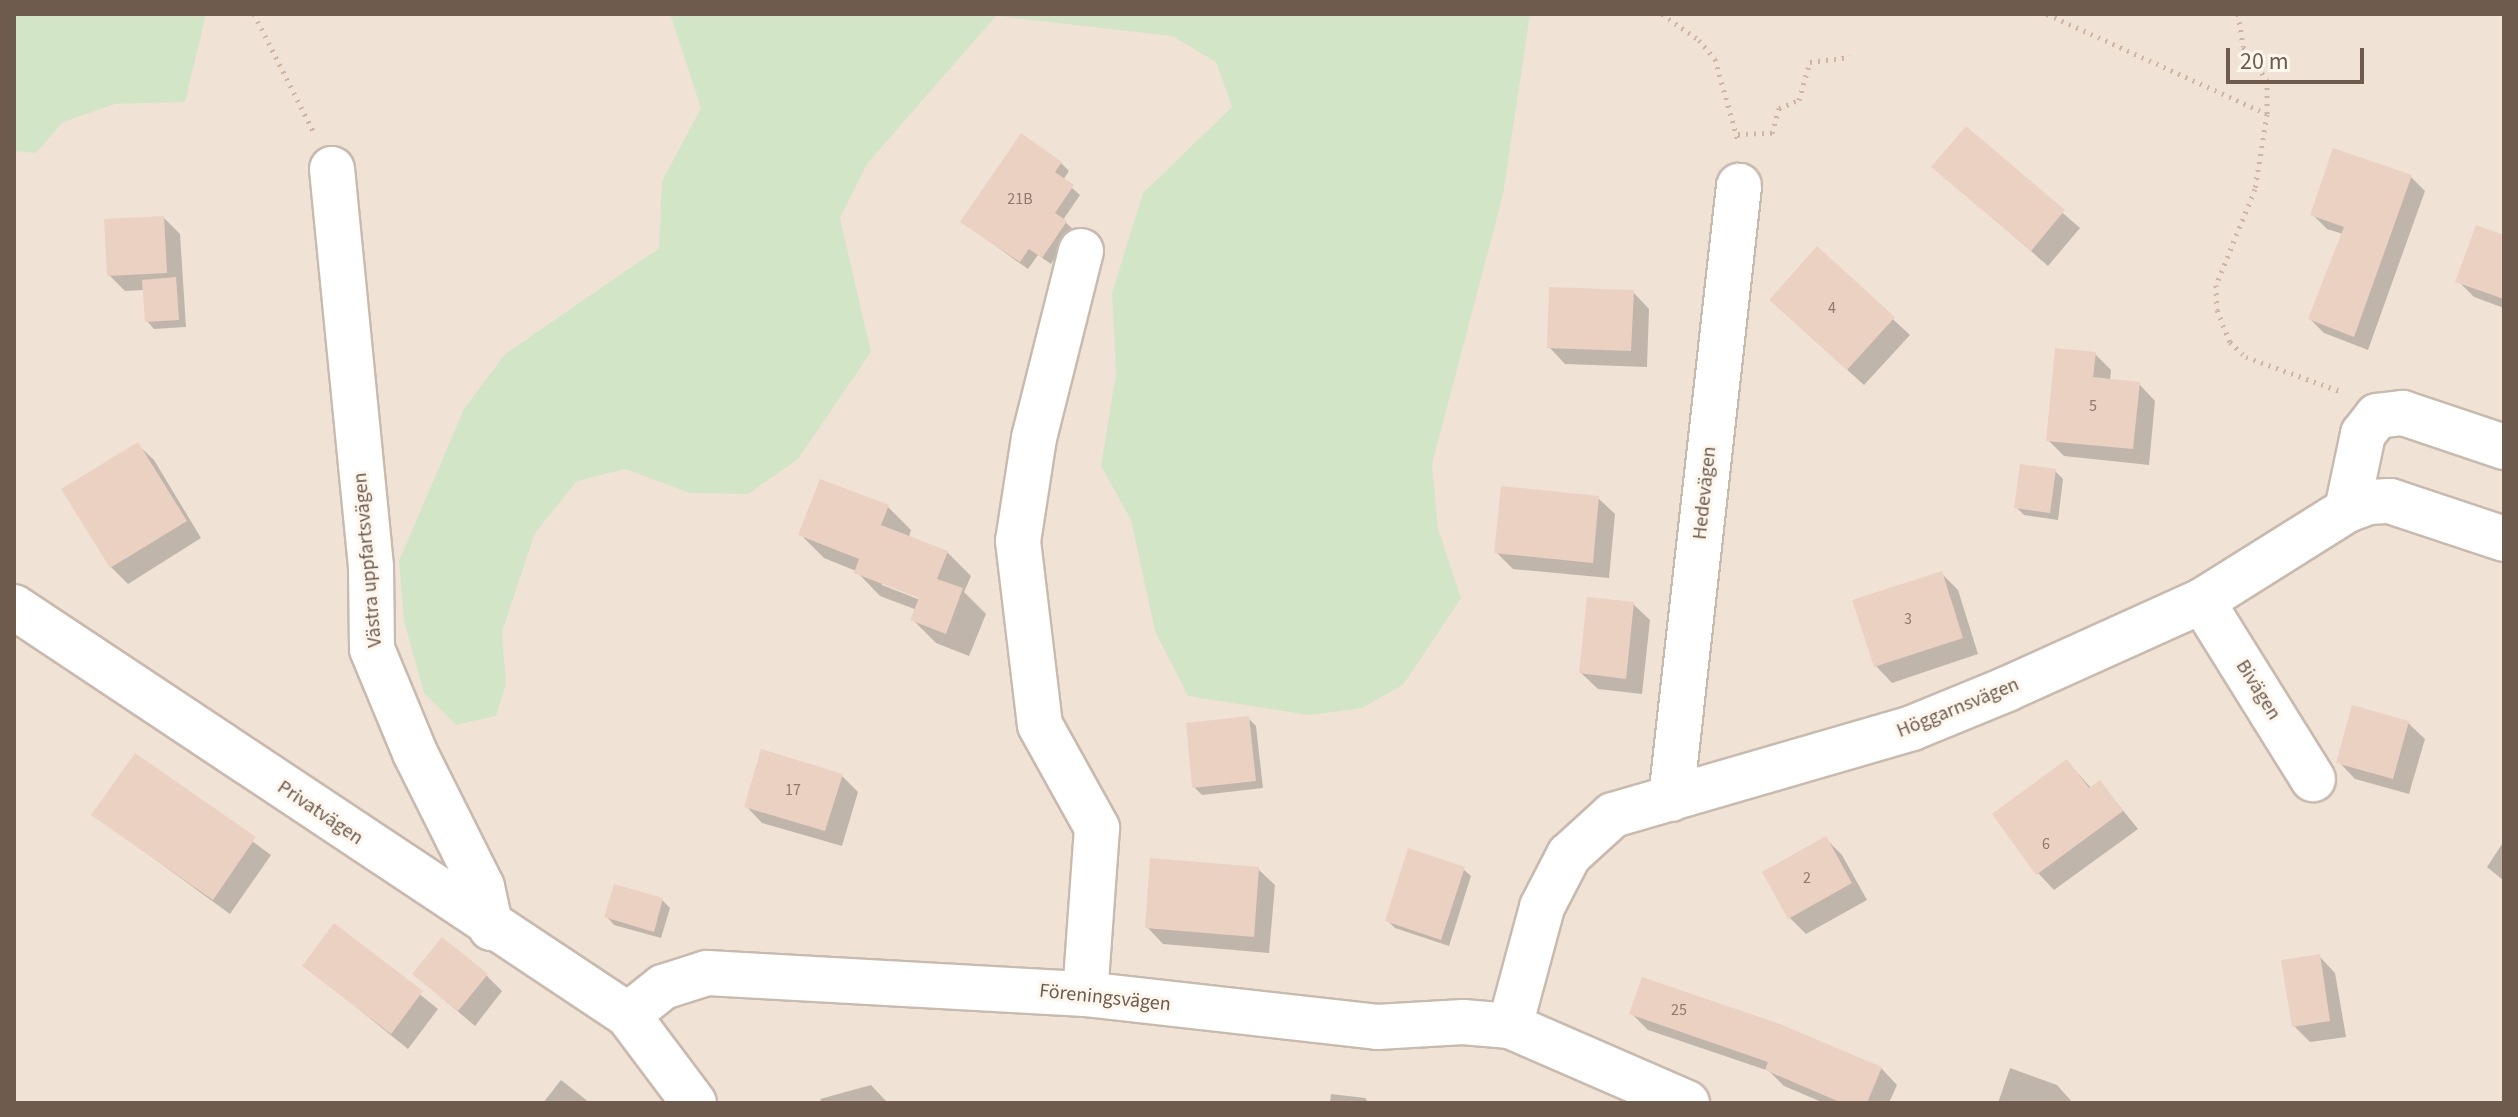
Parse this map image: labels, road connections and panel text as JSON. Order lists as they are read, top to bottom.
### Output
{
  "streets": {
    "street": [
      "Hedevägen",
      "Västra uppfartsvägen",
      "Bivägen",
      "Höggarnsvägen",
      "Privatvägen",
      "Föreningsvägen"
    ]
  },
  "crossings": [
    ["Hedevägen", "Höggarnsvägen"],
    ["Västra uppfartsvägen", "Privatvägen"],
    ["Bivägen", "Höggarnsvägen"],
    ["Höggarnsvägen", "Föreningsvägen"],
    ["Privatvägen", "Föreningsvägen"]
  ],
  "house_numbers": [
    "21B",
    "4",
    "5",
    "3",
    "17",
    "6",
    "2",
    "25"
  ],
  "scale_bar": "20 m"
}
